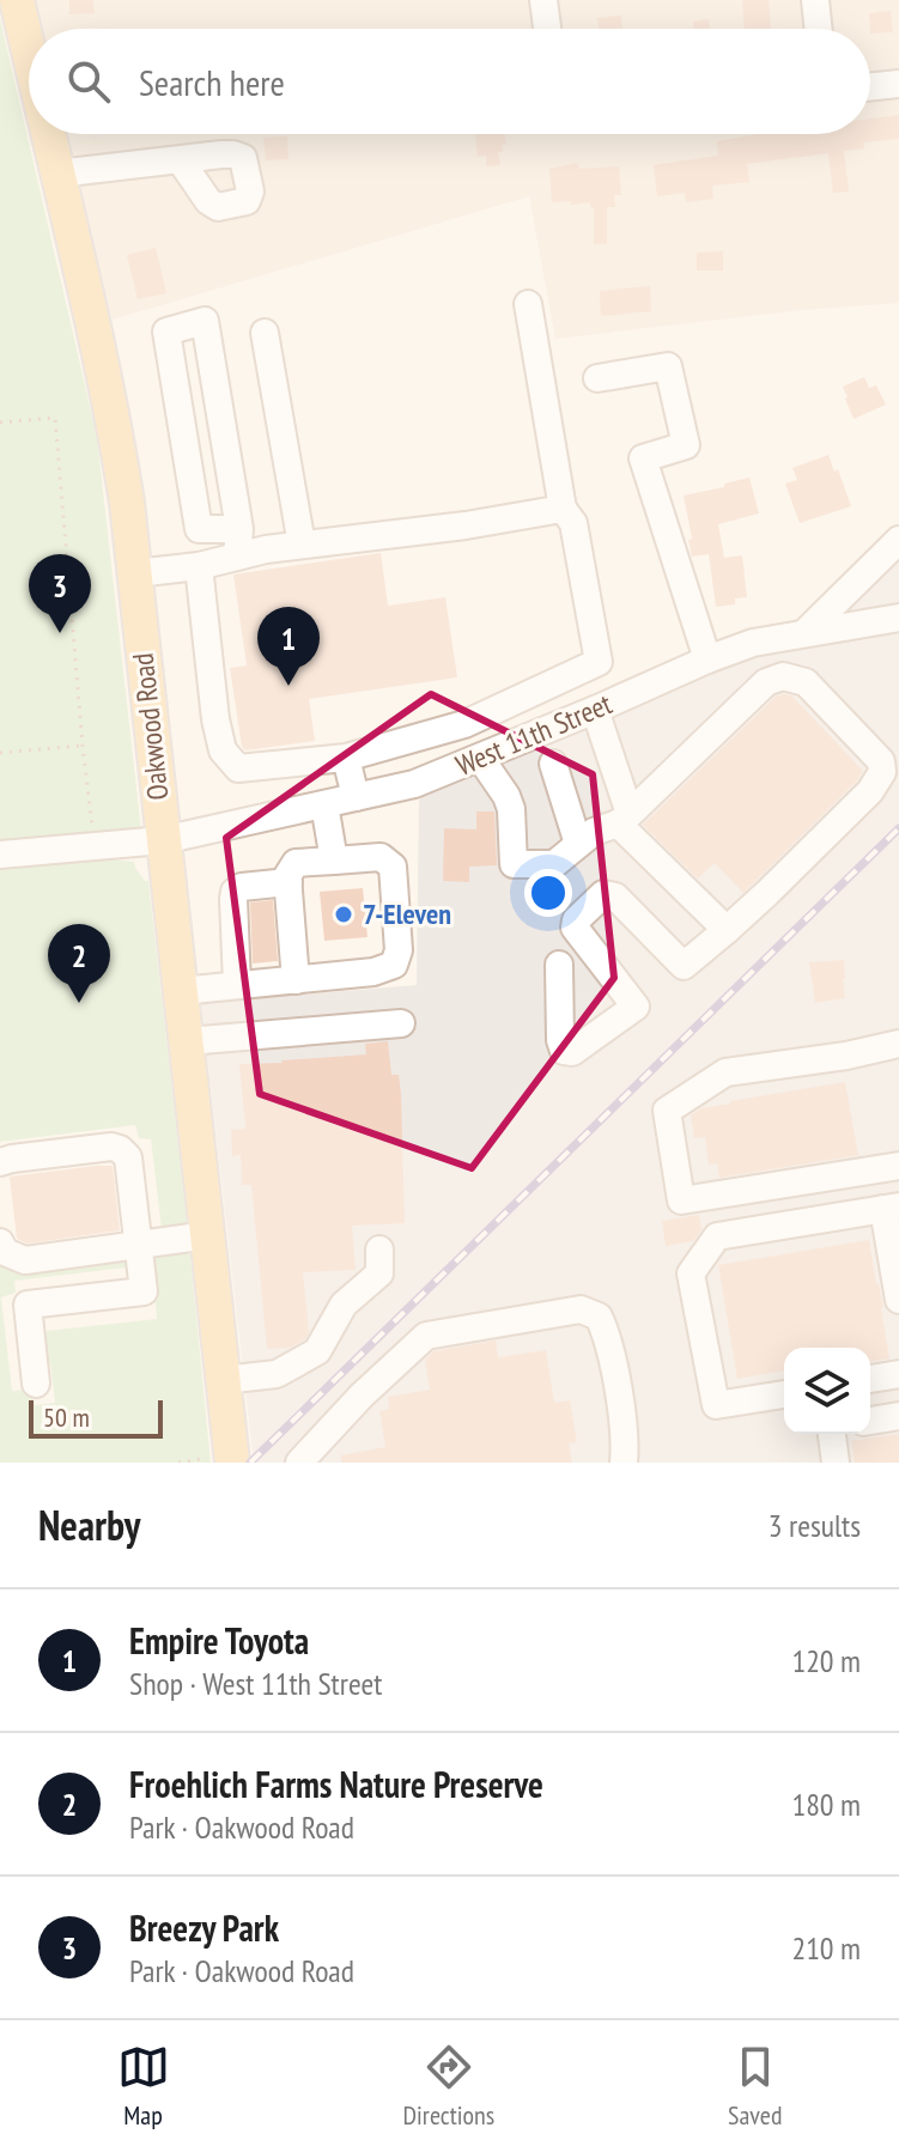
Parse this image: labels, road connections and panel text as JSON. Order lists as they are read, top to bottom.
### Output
{
  "streets": {
    "main road": ["Oakwood Road"],
    "street": ["West 11th Street"]
  },
  "crossings": [
    ["Oakwood Road", "West 11th Street"]
  ],
  "places": ["7-Eleven"],
  "scale_bar": "50 m",
  "page": {
    "search": "Search here",
    "pins": ["3", "1", "2"],
    "scale": "50 m",
    "heading": ["Nearby", "3 results"],
    "list": [
      {
        "mark": "1",
        "name": "Empire Toyota",
        "note": "Shop · West 11th Street",
        "value": "120 m"
      },
      {
        "mark": "2",
        "name": "Froehlich Farms Nature Preserve",
        "note": "Park · Oakwood Road",
        "value": "180 m"
      },
      {
        "mark": "3",
        "name": "Breezy Park",
        "note": "Park · Oakwood Road",
        "value": "210 m"
      }
    ],
    "nav": ["Map", "Directions", "Saved"]
  }
}
